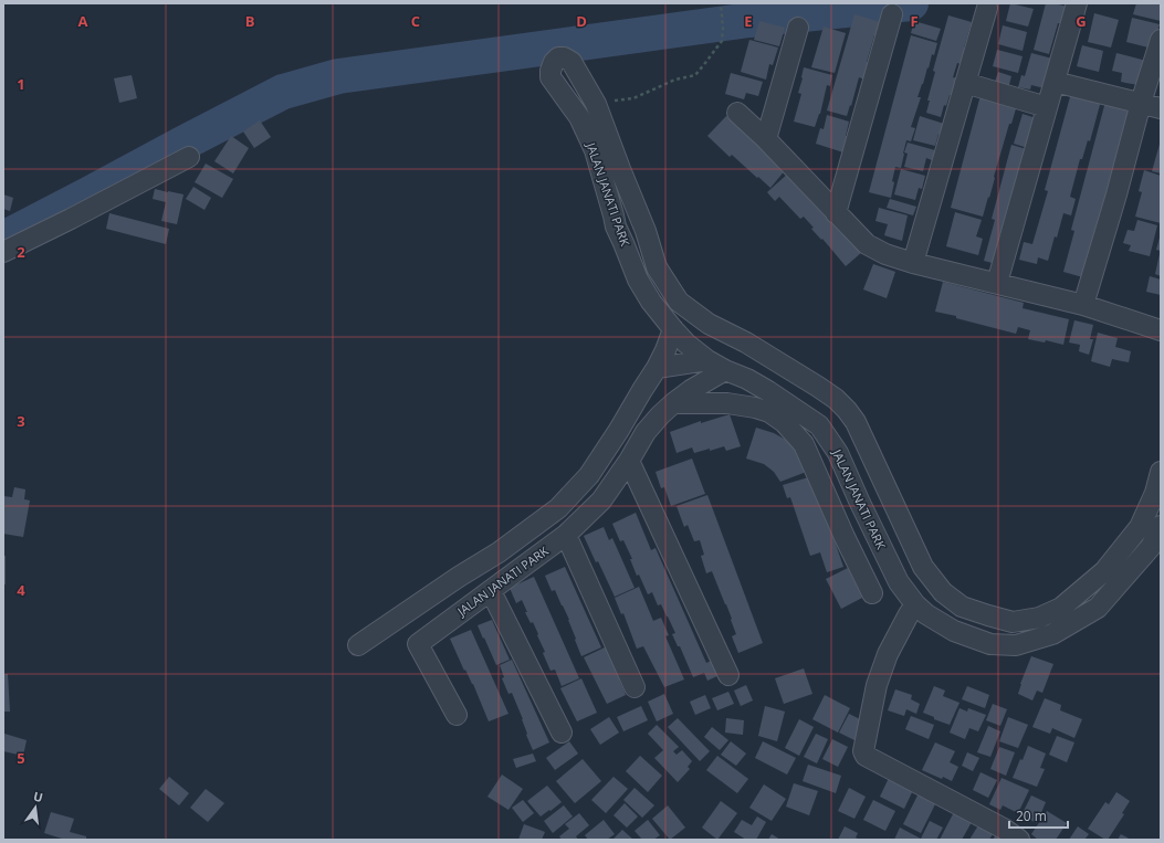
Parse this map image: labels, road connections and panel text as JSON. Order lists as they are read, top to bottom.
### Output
{
  "streets": {
    "street": ["JALAN JANATI PARK"]
  },
  "scale_bar": "20 m",
  "north": "top",
  "grid": {
    "columns": [
      "A",
      "B",
      "C",
      "D",
      "E",
      "F",
      "G"
    ],
    "rows": [
      "1",
      "2",
      "3",
      "4",
      "5"
    ]
  }
}
